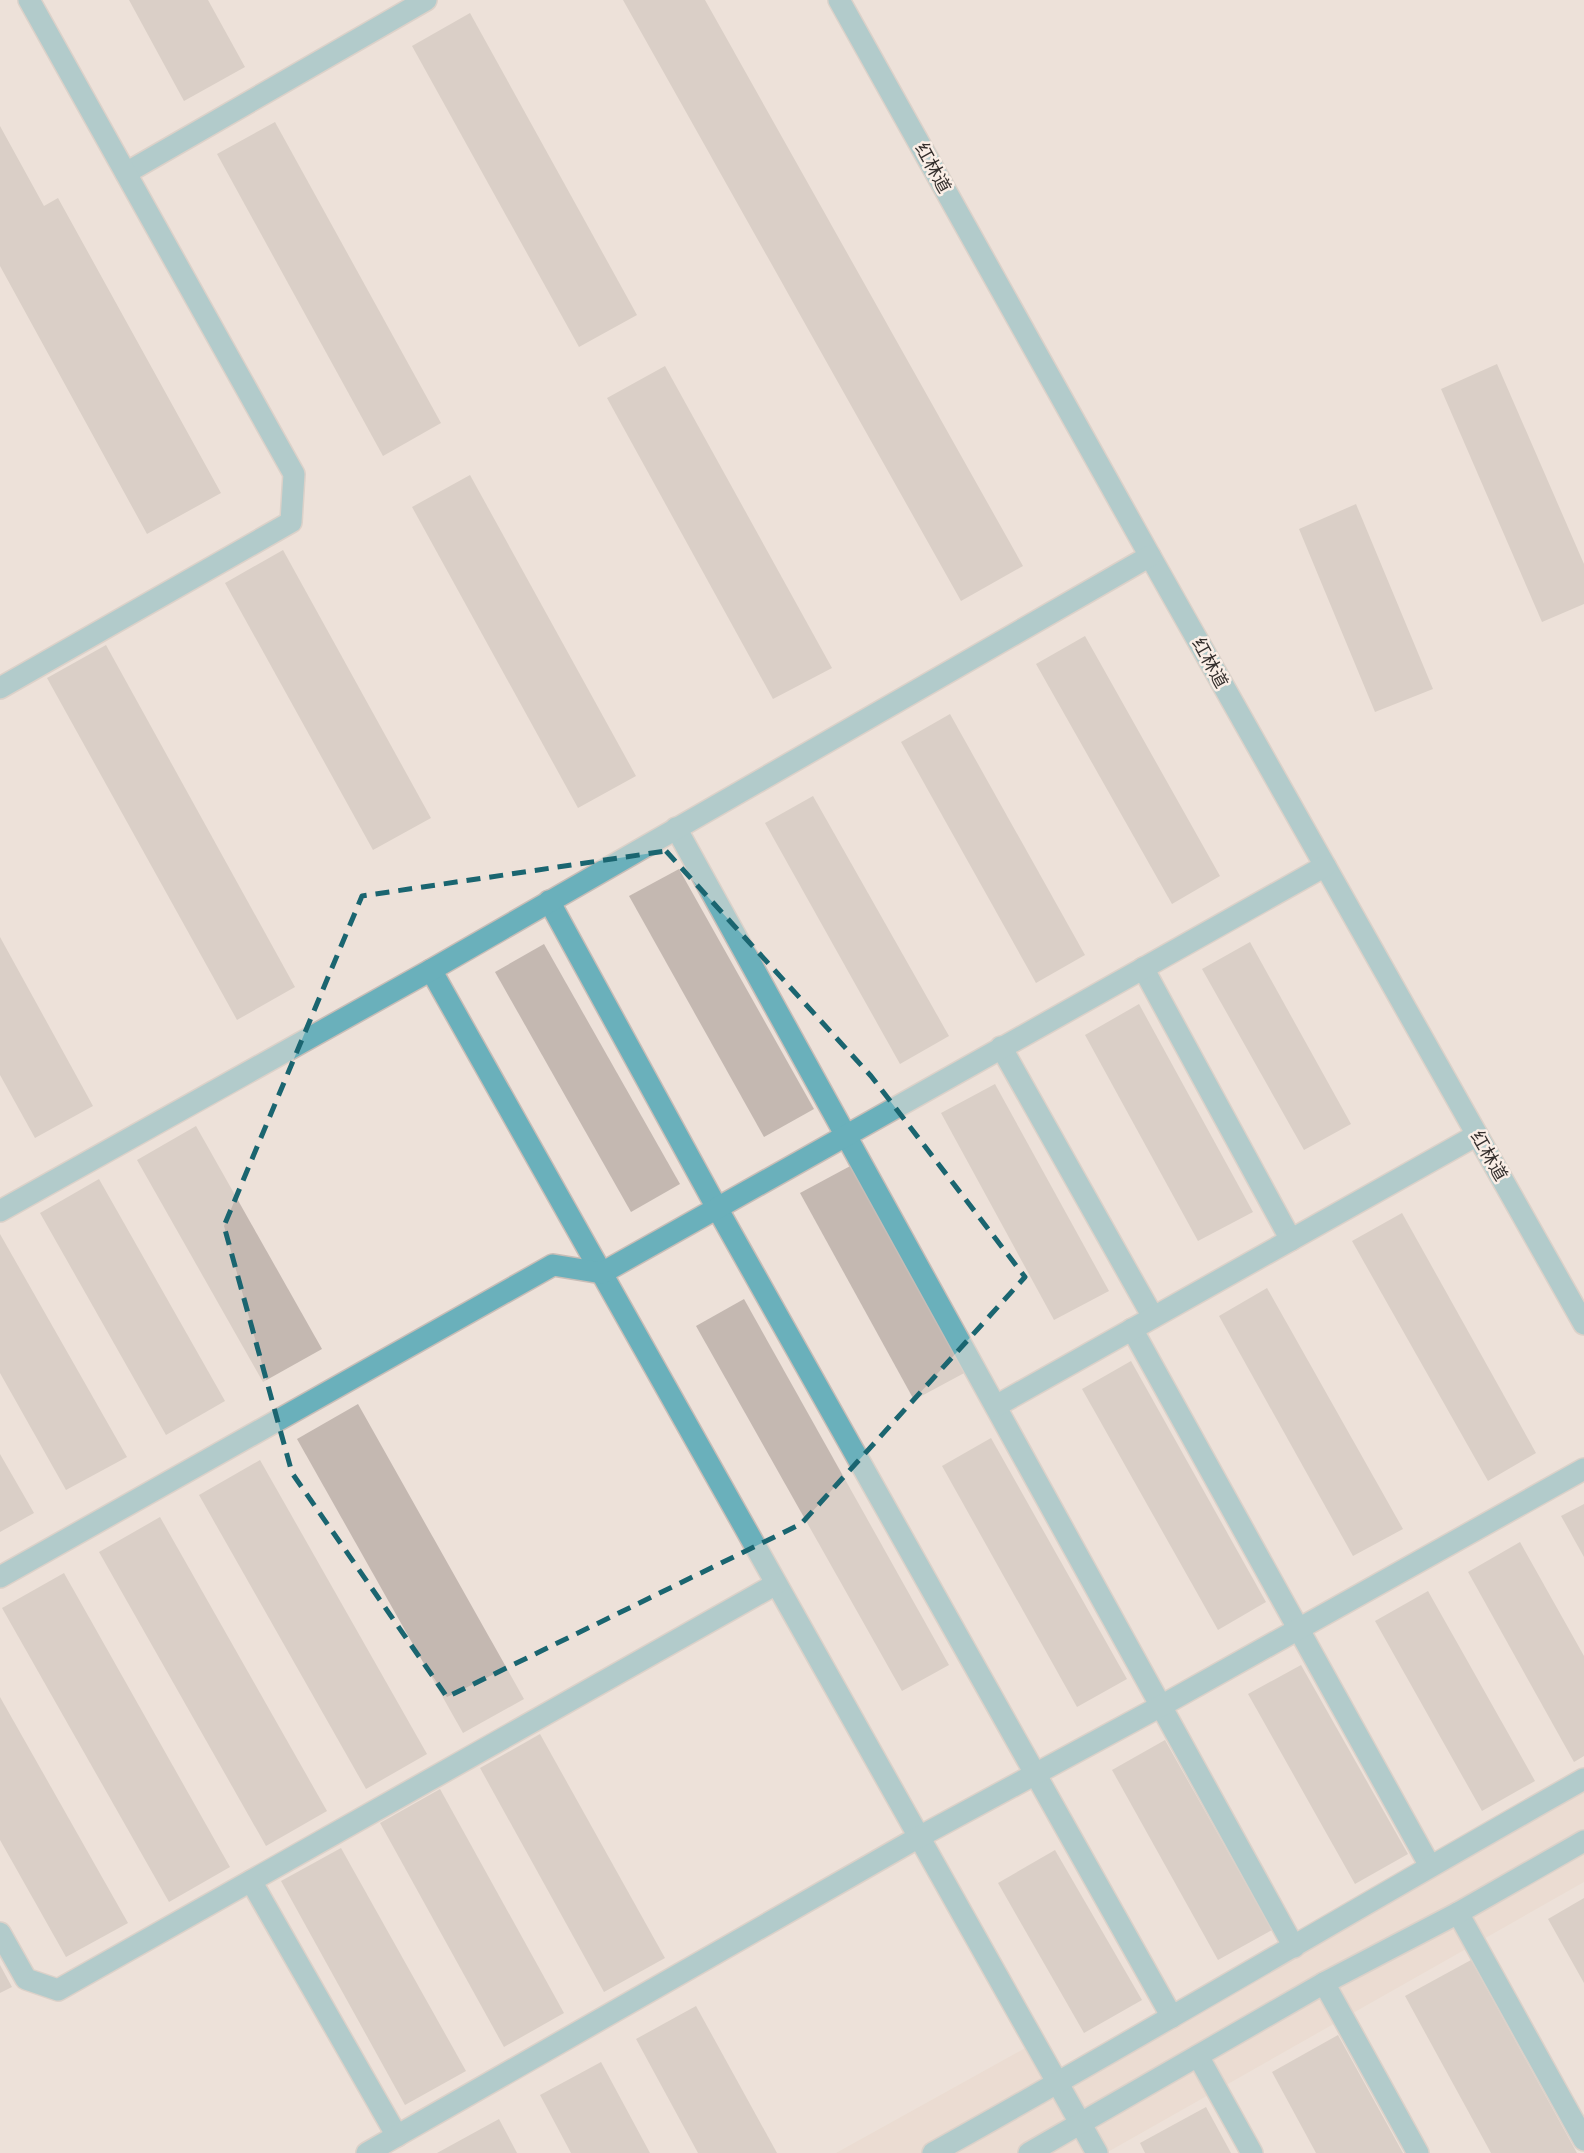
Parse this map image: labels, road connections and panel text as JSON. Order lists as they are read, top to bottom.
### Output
{
  "streets": {
    "street": ["红林道"]
  }
}
